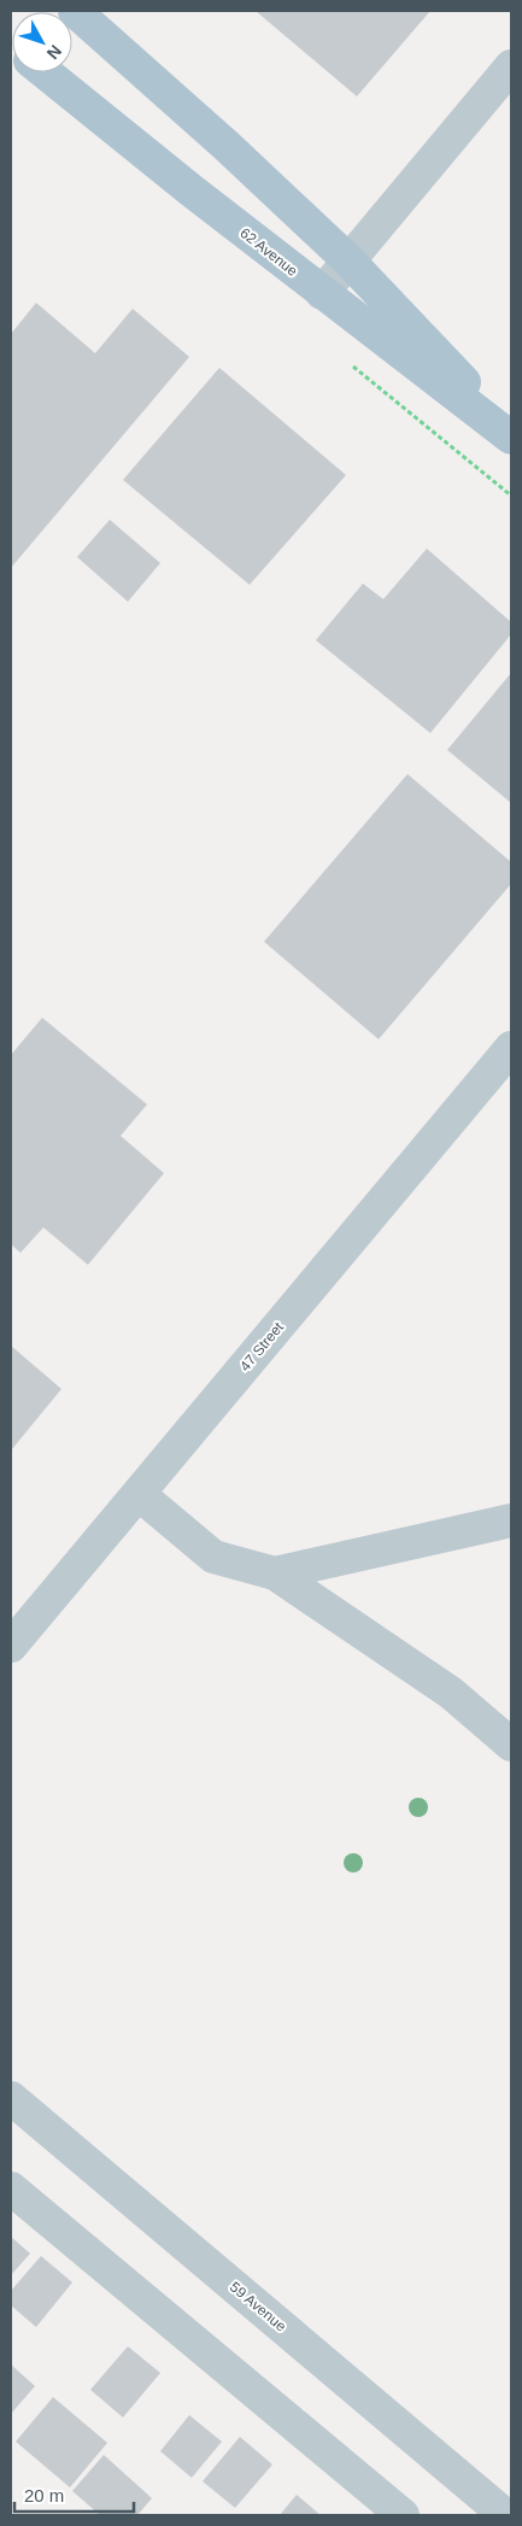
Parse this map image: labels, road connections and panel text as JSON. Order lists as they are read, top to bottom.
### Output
{
  "streets": {
    "main road": ["62 Avenue"],
    "street": ["47 Street", "59 Avenue"]
  },
  "scale_bar": "20 m",
  "north": "bottom right"
}
